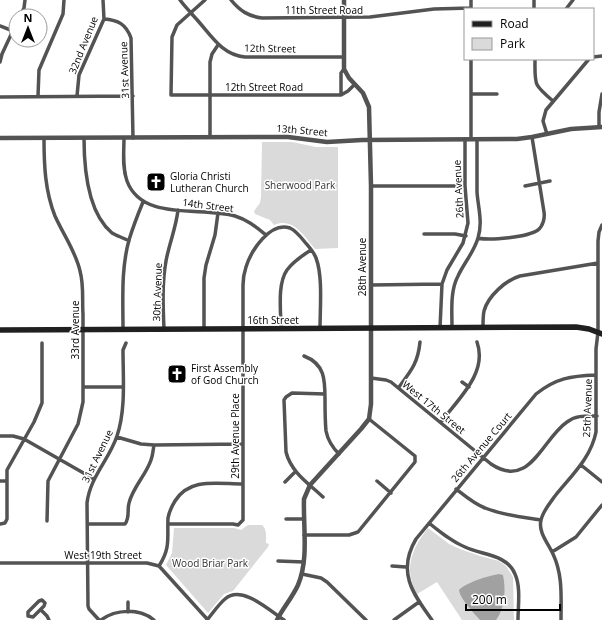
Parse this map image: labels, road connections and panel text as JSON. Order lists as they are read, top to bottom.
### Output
{
  "streets": {
    "main road": ["16th Street"],
    "street": [
      "11th Street Road",
      "32nd Avenue",
      "12th Street",
      "31st Avenue",
      "12th Street Road",
      "13th Street",
      "26th Avenue",
      "14th Street",
      "28th Avenue",
      "30th Avenue",
      "33rd Avenue",
      "West 17th Street",
      "25th Avenue",
      "29th Avenue Place",
      "26th Avenue Court",
      "West 19th Street"
    ]
  },
  "crossings": [
    ["11th Street Road", "28th Avenue"],
    ["32nd Avenue", "31st Avenue"],
    ["12th Street", "12th Street Road"],
    ["12th Street", "28th Avenue"],
    ["31st Avenue", "13th Street"],
    ["31st Avenue", "West 19th Street"],
    ["13th Street", "26th Avenue"],
    ["13th Street", "28th Avenue"],
    ["13th Street", "33rd Avenue"],
    ["26th Avenue", "16th Street"],
    ["14th Street", "30th Avenue"],
    ["14th Street", "29th Avenue Place"],
    ["28th Avenue", "16th Street"],
    ["28th Avenue", "West 17th Street"],
    ["30th Avenue", "16th Street"],
    ["16th Street", "33rd Avenue"],
    ["16th Street", "25th Avenue"],
    ["16th Street", "29th Avenue Place"],
    ["West 17th Street", "25th Avenue"],
    ["West 17th Street", "26th Avenue Court"],
    ["25th Avenue", "26th Avenue Court"]
  ],
  "parks": ["Sherwood Park", "Wood Briar Park"],
  "places": {
    "church": ["Gloria Christi Lutheran Church", "First Assembly of God Church"]
  },
  "legend": ["Road", "Park"],
  "scale_bar": "200 m",
  "north": "top"
}
